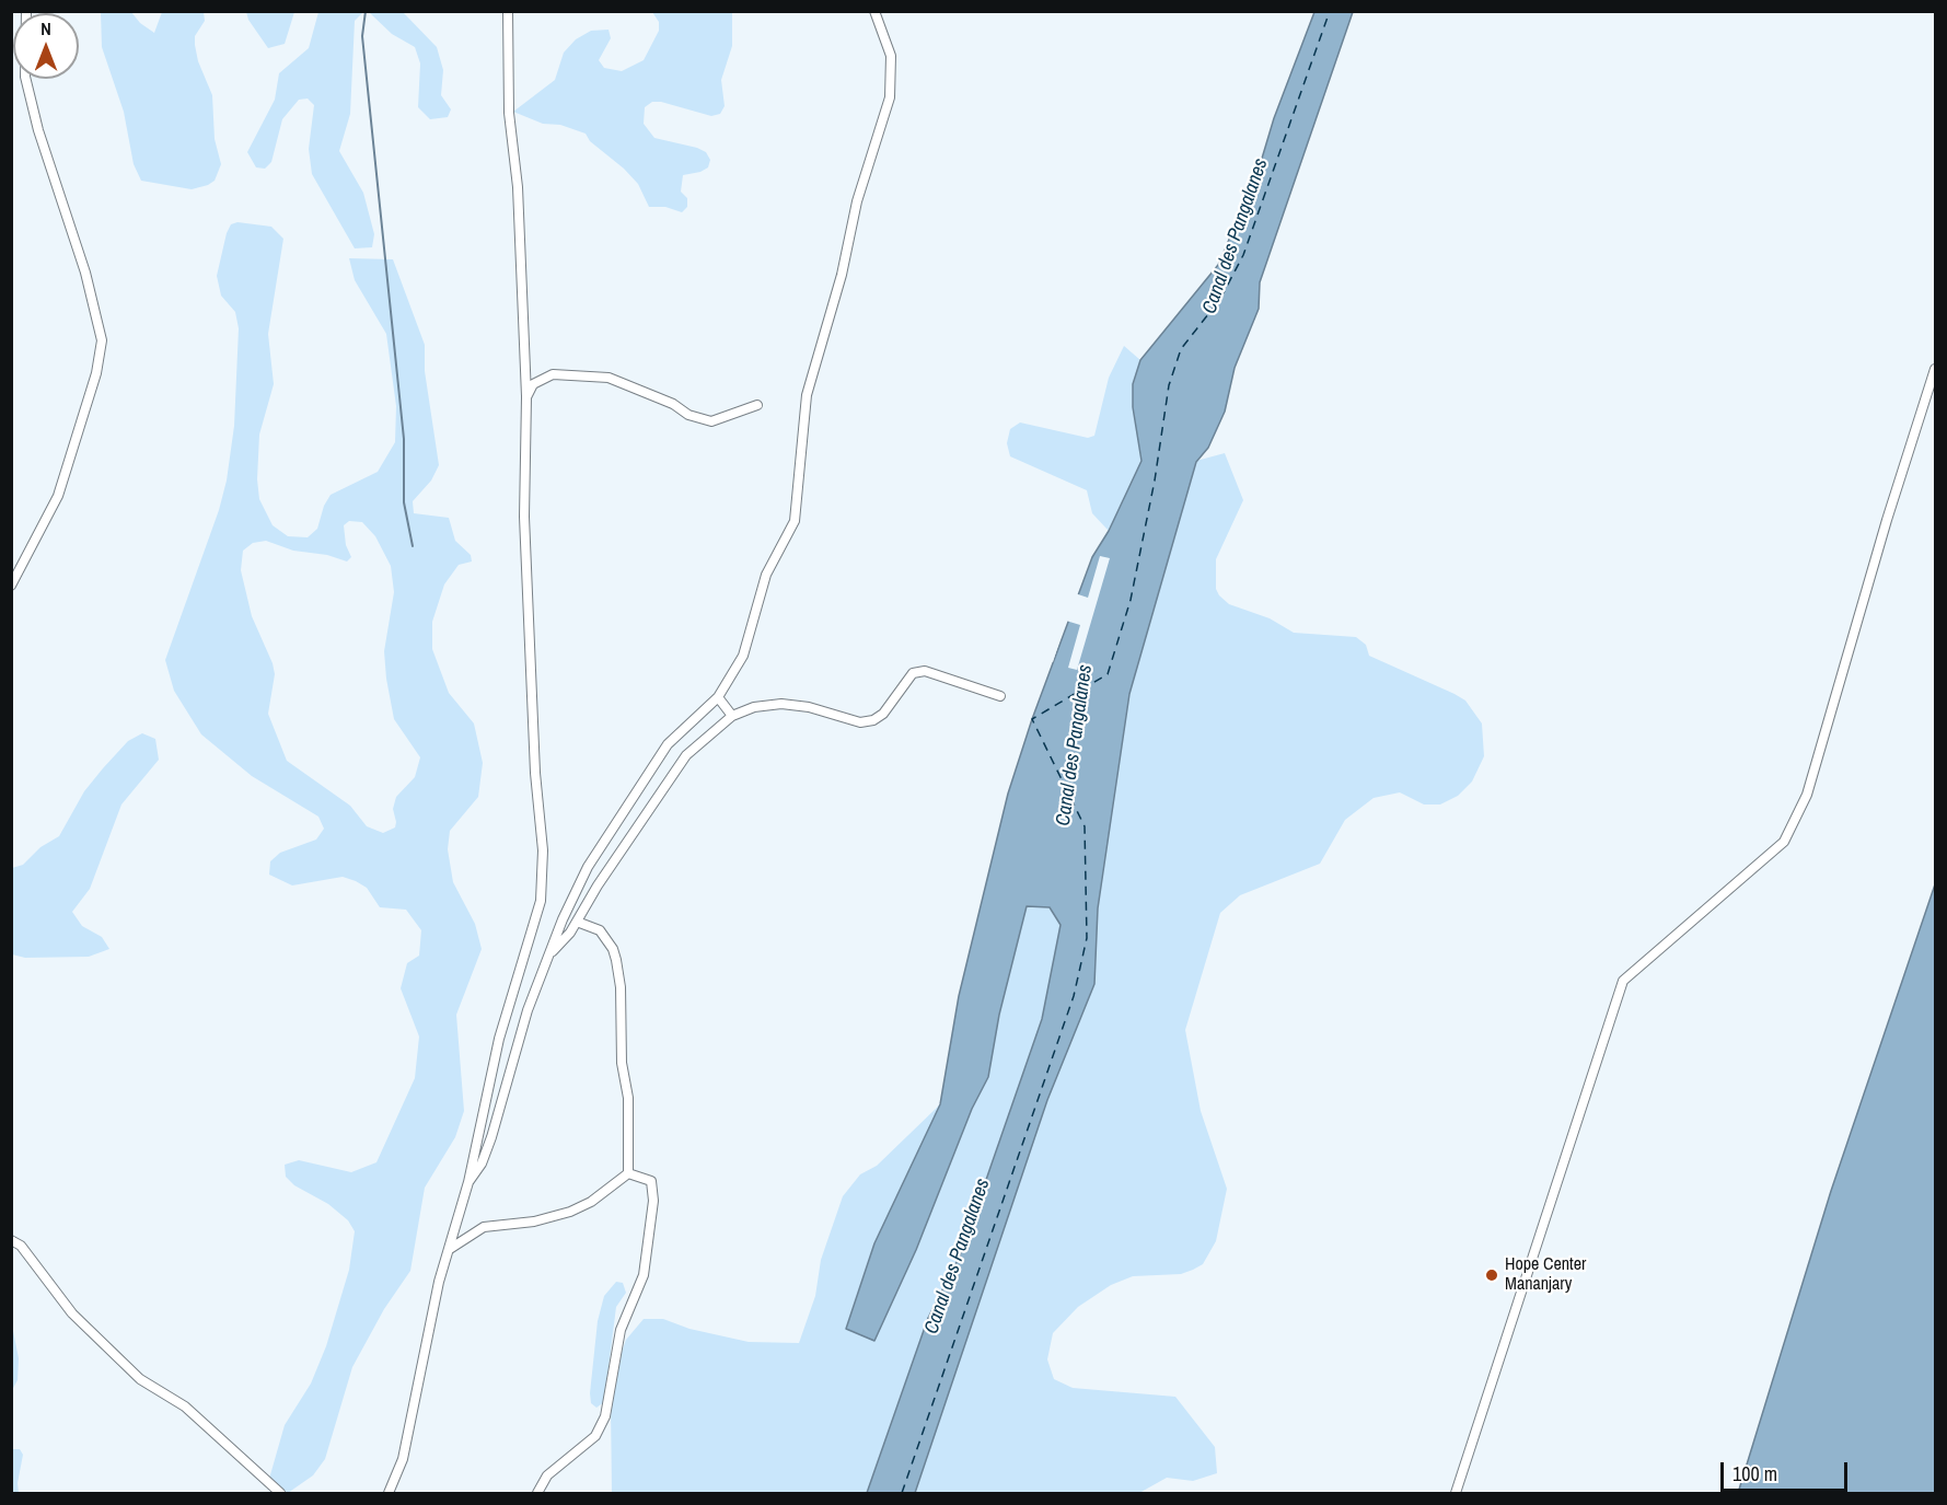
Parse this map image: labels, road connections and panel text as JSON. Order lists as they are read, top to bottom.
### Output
{
  "water": ["Canal des Pangalanes"],
  "places": ["Hope Center Mananjary"],
  "scale_bar": "100 m",
  "north": "top"
}
